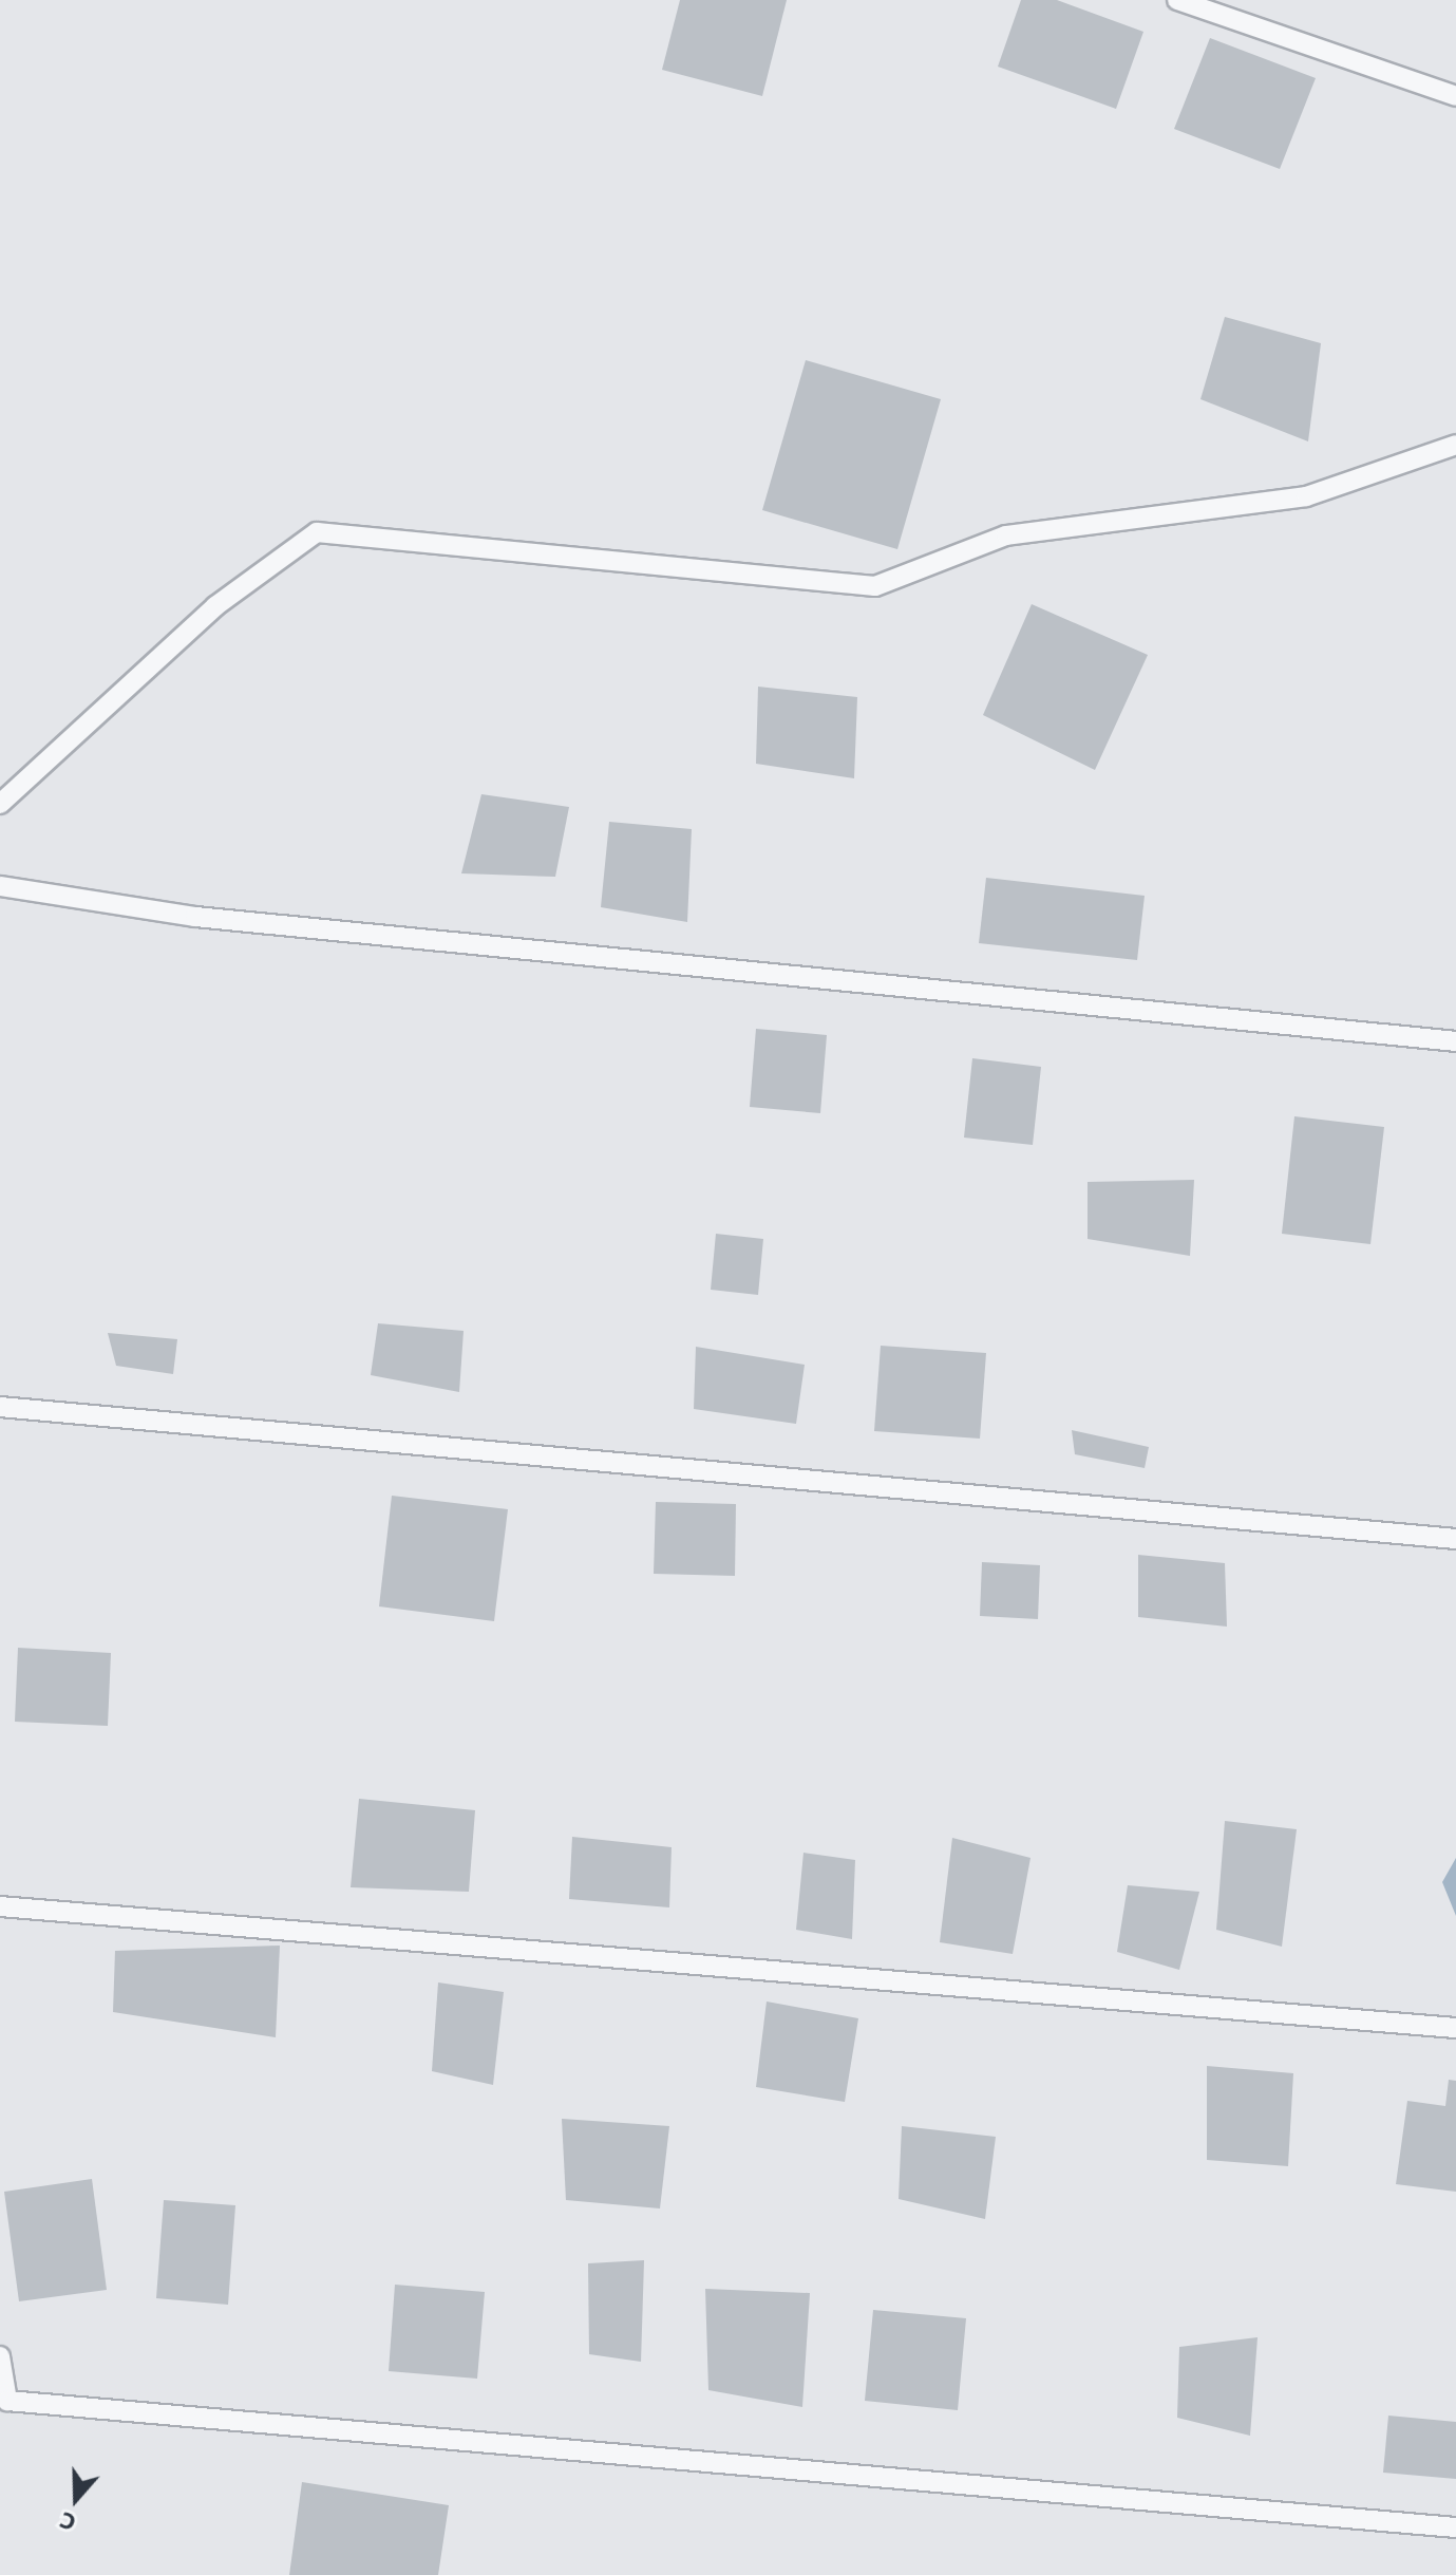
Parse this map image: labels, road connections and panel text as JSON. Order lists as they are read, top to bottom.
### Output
{
  "north": "bottom"
}
